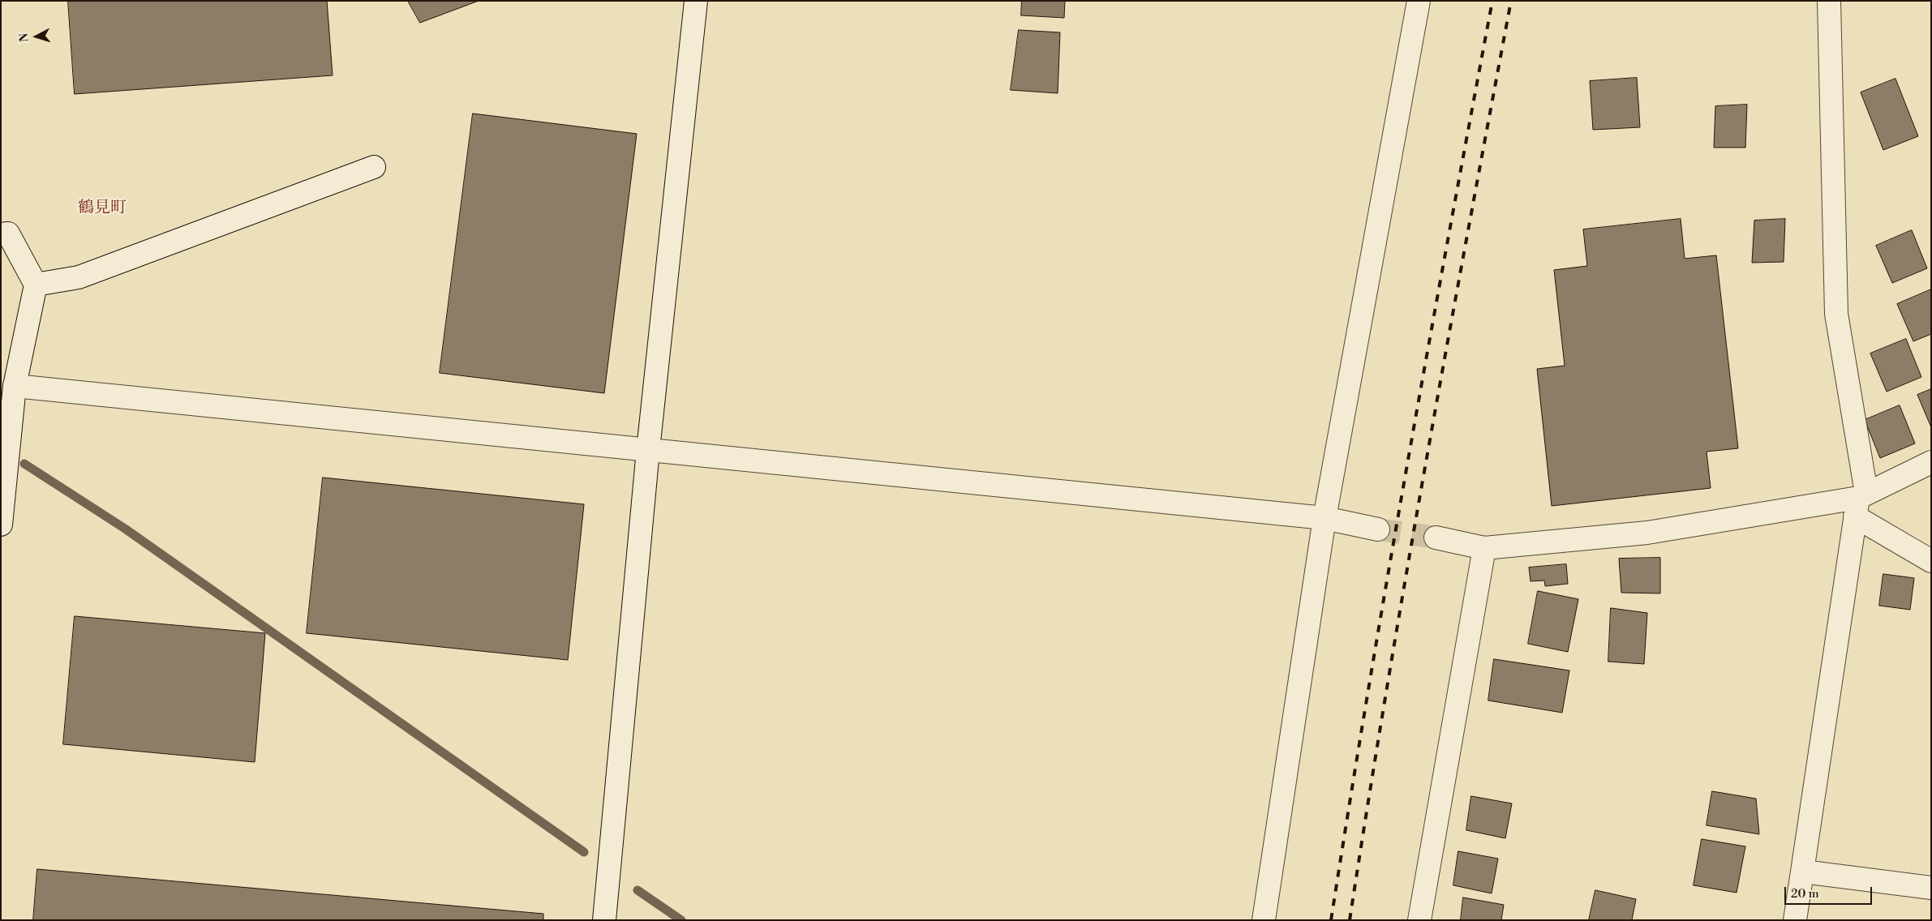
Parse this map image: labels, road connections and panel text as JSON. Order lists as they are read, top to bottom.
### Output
{
  "districts": ["鶴見町"],
  "scale_bar": "20 m",
  "north": "left"
}
